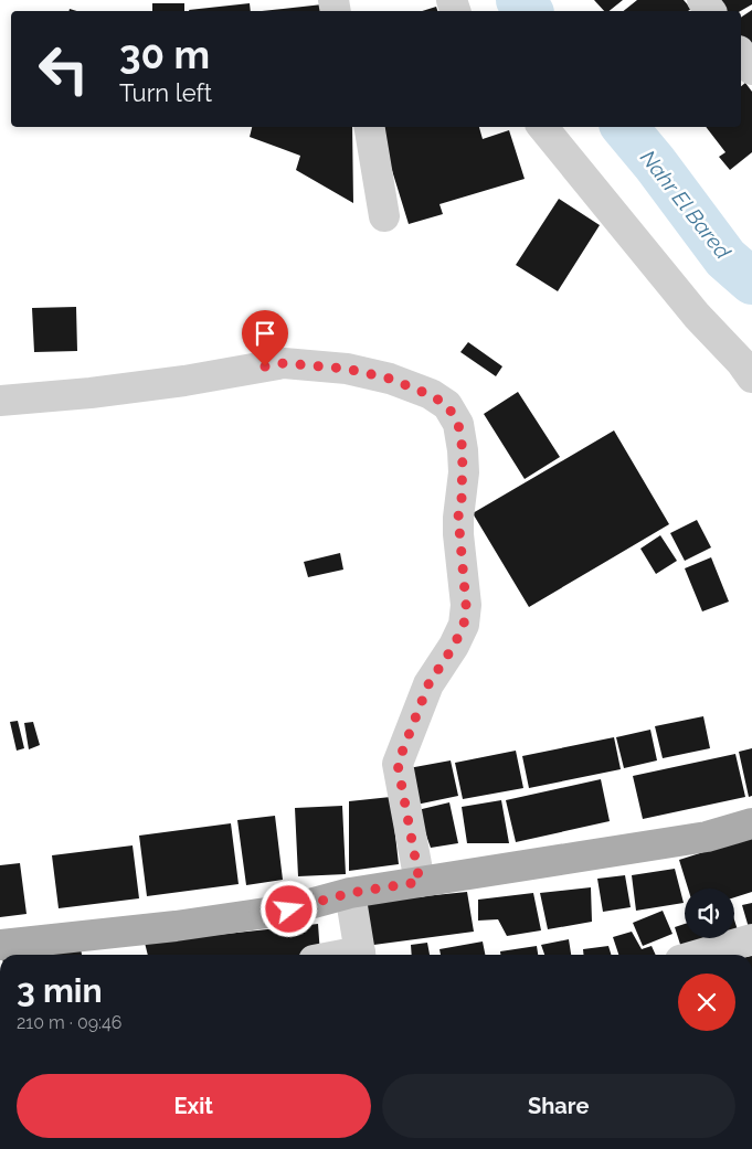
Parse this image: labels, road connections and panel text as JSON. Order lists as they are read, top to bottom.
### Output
{
  "water": ["Nahr El Bared"],
  "page": {
    "turn": ["30 m", "Turn left"],
    "heading": ["3 min", "210 m · 09:46"],
    "buttons": ["Exit", "Share"]
  }
}
